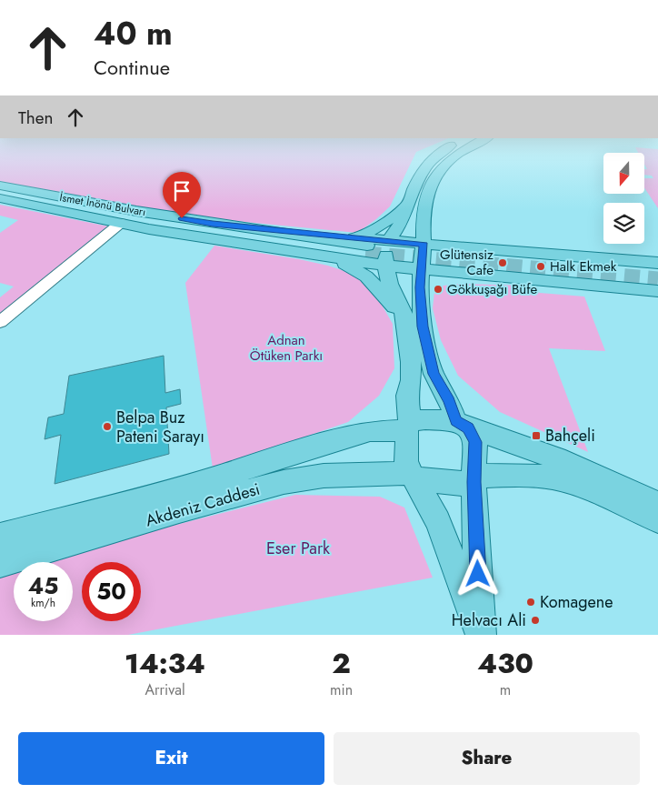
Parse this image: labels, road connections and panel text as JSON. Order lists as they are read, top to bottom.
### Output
{
  "streets": {
    "main road": ["İsmet İnönü Bulvarı", "Akdeniz Caddesi"]
  },
  "parks": ["Adnan Ötüken Parkı", "Eser Park"],
  "places": {
    "other": [
      "Glütensiz Cafe",
      "Halk Ekmek",
      "Gökkuşağı Büfe",
      "Belpa Buz Pateni Sarayı",
      "Komagene",
      "Helvacı Ali"
    ],
    "transit": ["Bahçeli"]
  },
  "north": "bottom",
  "page": {
    "turn": ["40 m", "Continue"],
    "then": "Then",
    "speed": "45 km/h",
    "limit": "50",
    "eta": [
      "14:34",
      "Arrival",
      "2",
      "min",
      "430",
      "m"
    ],
    "buttons": ["Exit", "Share"]
  }
}
